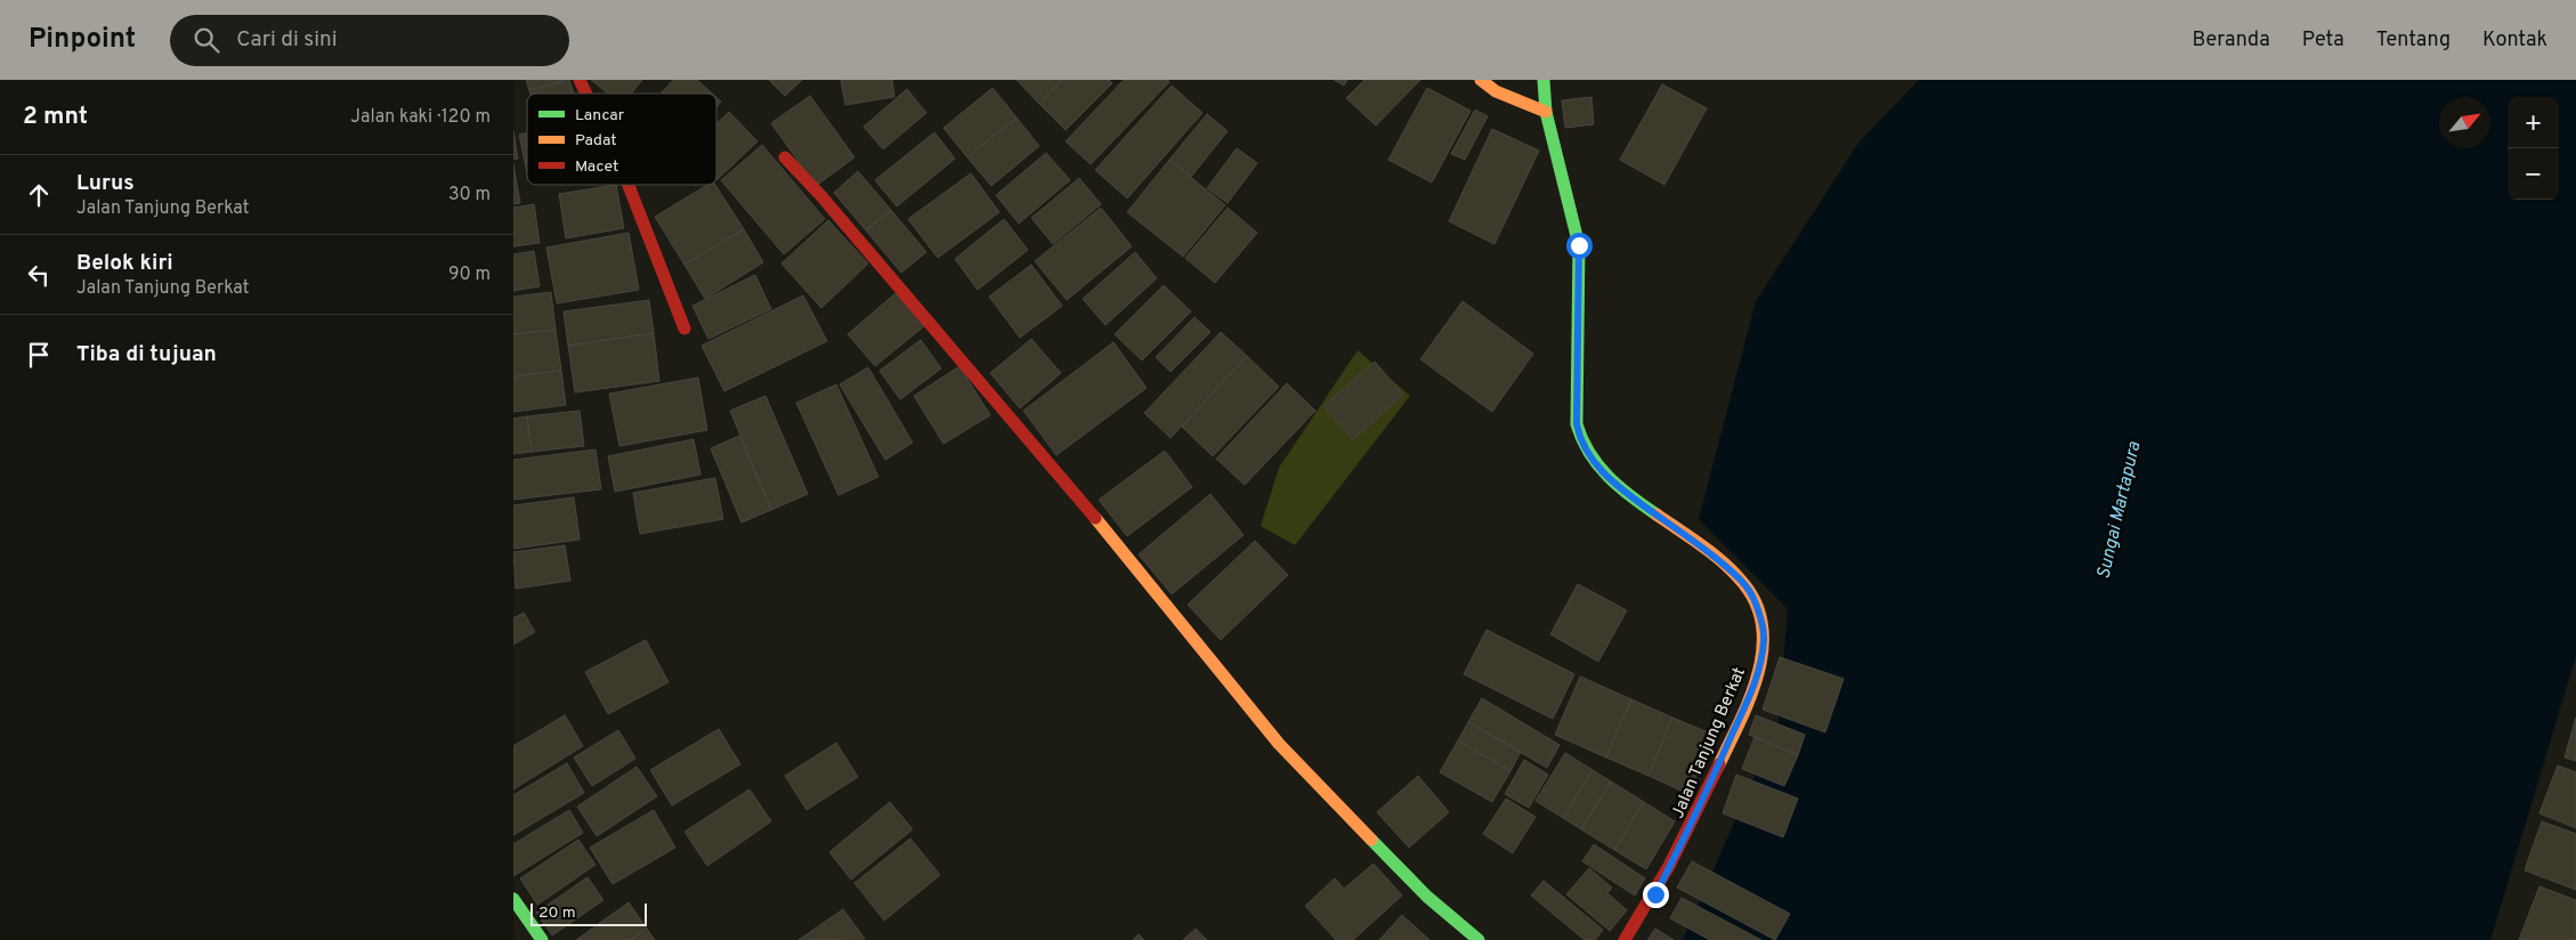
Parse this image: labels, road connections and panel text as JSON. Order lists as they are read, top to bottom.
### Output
{
  "streets": {
    "street": ["Jalan Tanjung Berkat"]
  },
  "water": ["Sungai Martapura"],
  "legend": ["Lancar", "Padat", "Macet"],
  "scale_bar": "20 m",
  "north": "top right",
  "page": {
    "header": "Pinpoint",
    "search": "Cari di sini",
    "nav": [
      "Beranda",
      "Peta",
      "Tentang",
      "Kontak"
    ],
    "heading": ["2 mnt", "Jalan kaki · 120 m"],
    "map_buttons": ["+", "−"],
    "list": [
      ["Lurus", "Jalan Tanjung Berkat", "30 m"],
      ["Belok kiri", "Jalan Tanjung Berkat", "90 m"],
      "Tiba di tujuan"
    ],
    "scale": "20 m"
  }
}
